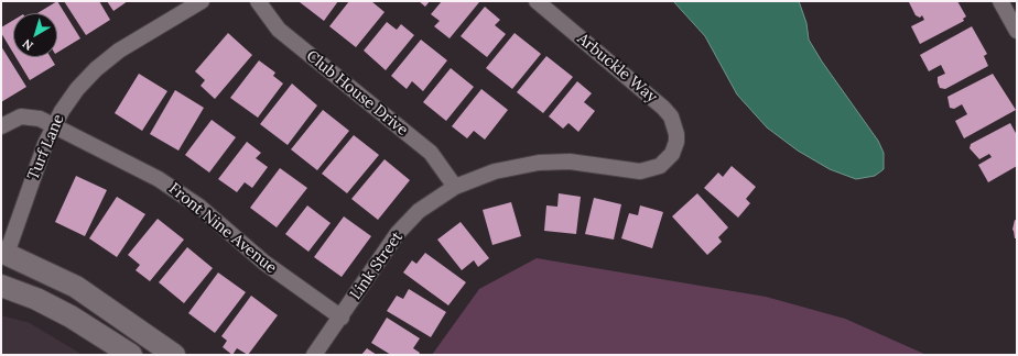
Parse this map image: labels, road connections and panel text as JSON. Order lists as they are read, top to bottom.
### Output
{
  "streets": {
    "street": [
      "Arbuckle Way",
      "Club House Drive",
      "Turf Lane",
      "Front Nine Avenue",
      "Link Street"
    ]
  },
  "crossings": [
    ["Arbuckle Way", "Link Street"],
    ["Club House Drive", "Link Street"],
    ["Turf Lane", "Front Nine Avenue"],
    ["Front Nine Avenue", "Link Street"]
  ],
  "north": "bottom left"
}
